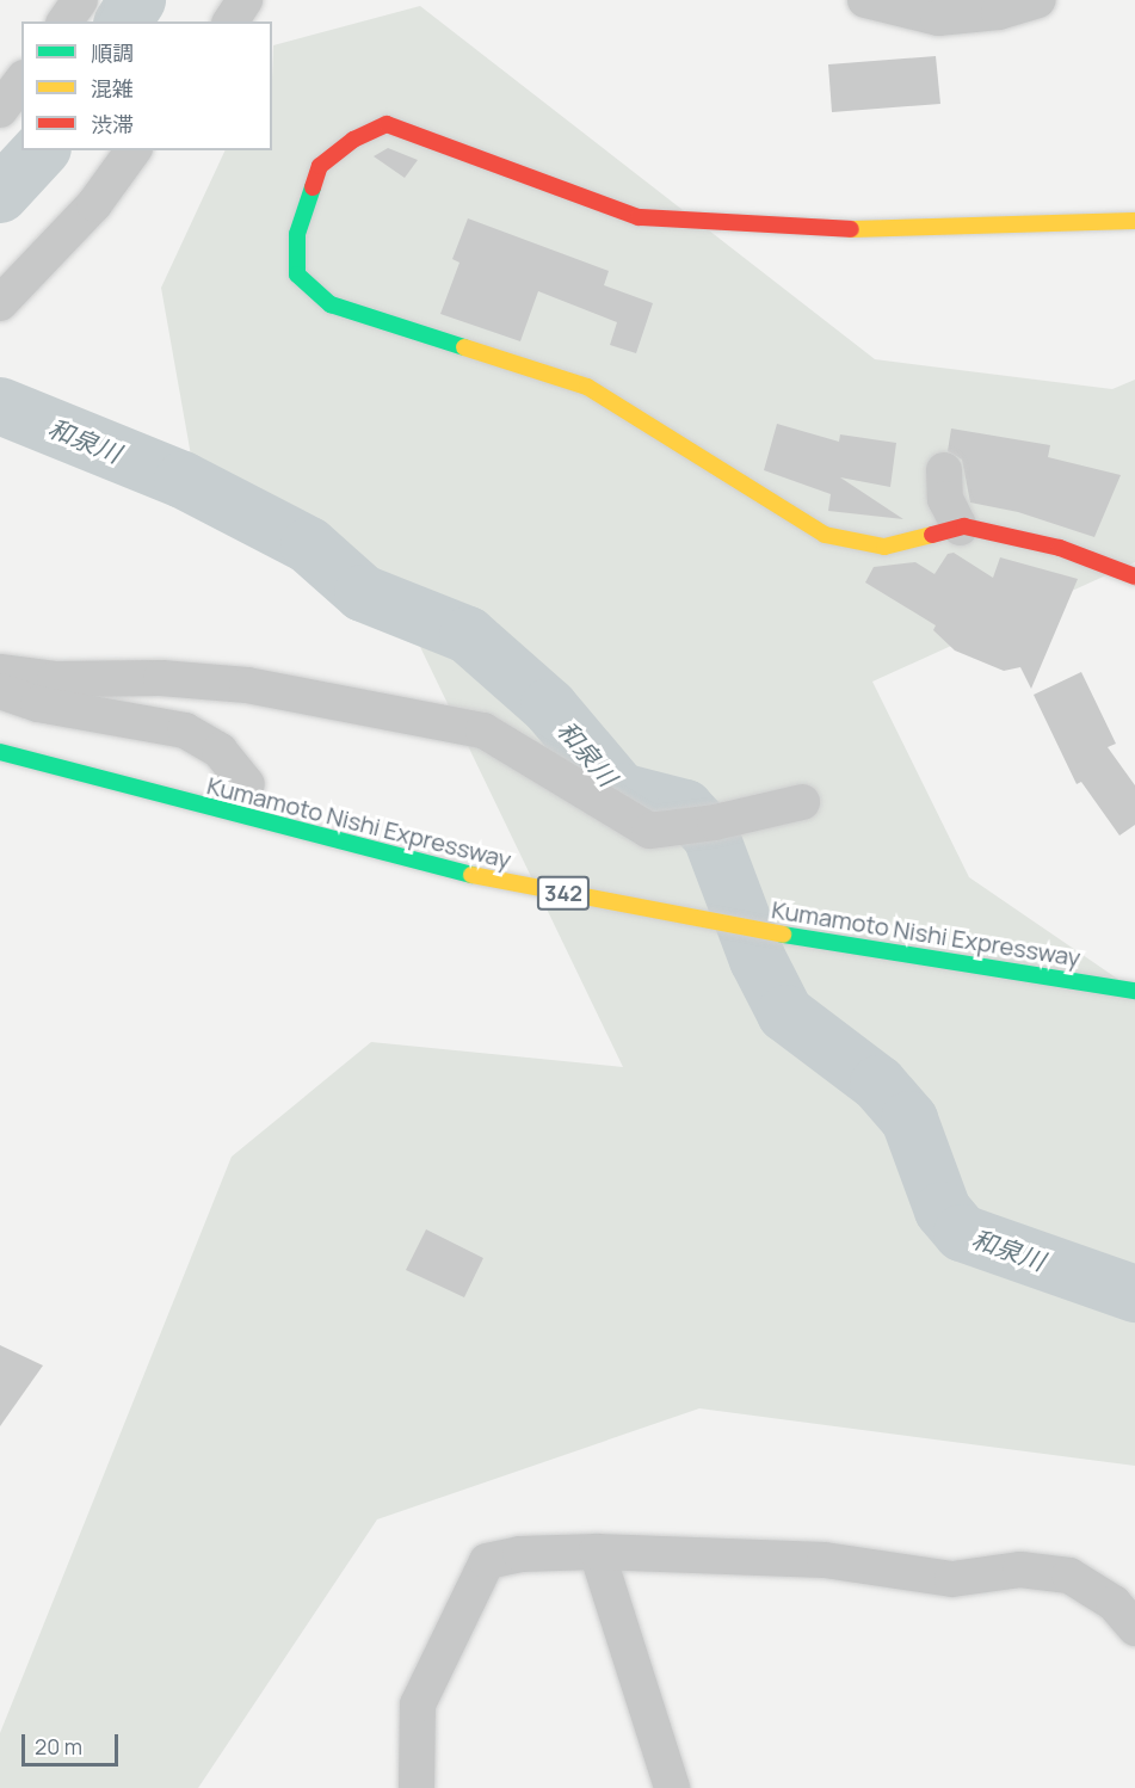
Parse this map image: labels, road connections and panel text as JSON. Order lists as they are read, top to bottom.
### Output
{
  "streets": {
    "main road": ["Kumamoto Nishi Expressway", "342"]
  },
  "water": ["和泉川"],
  "legend": ["順調", "混雑", "渋滞"],
  "scale_bar": "20 m"
}
